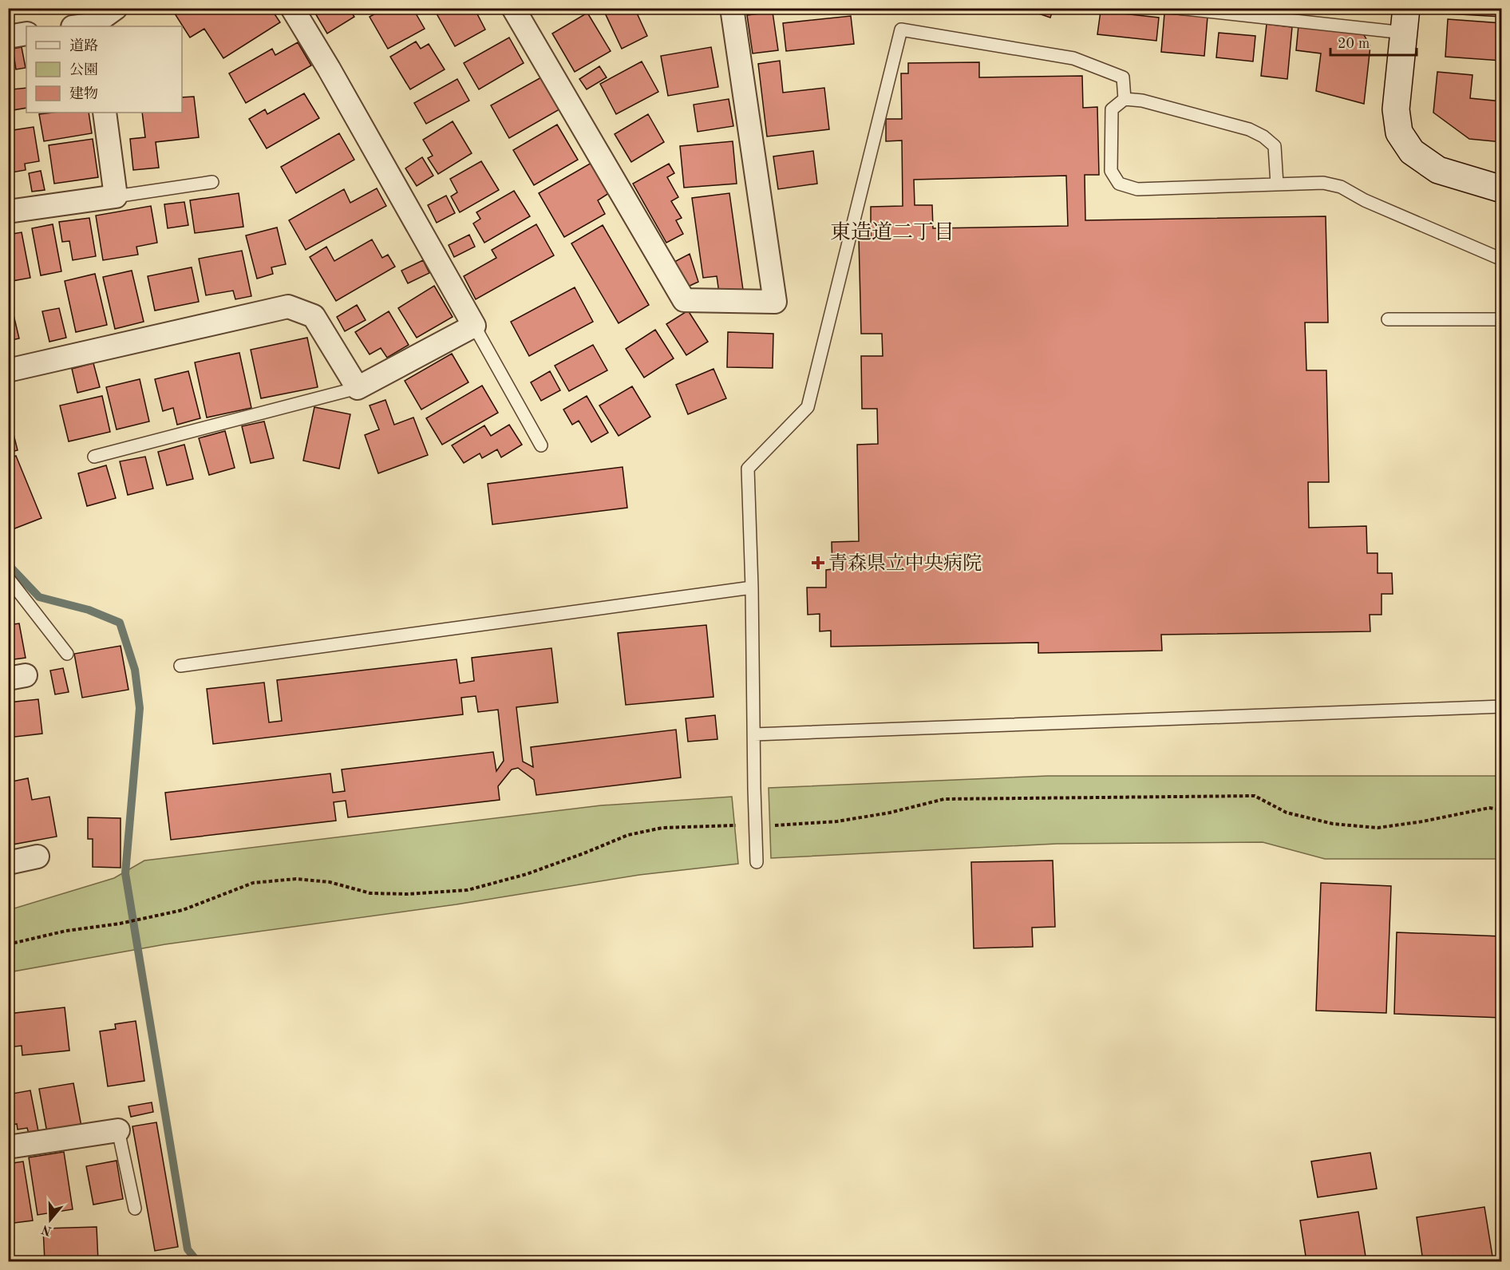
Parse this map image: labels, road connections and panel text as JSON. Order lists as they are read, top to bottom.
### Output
{
  "districts": ["東造道二丁目"],
  "places": {
    "health": ["青森県立中央病院"]
  },
  "legend": ["道路", "公園", "建物"],
  "scale_bar": "20 m",
  "north": "bottom"
}
